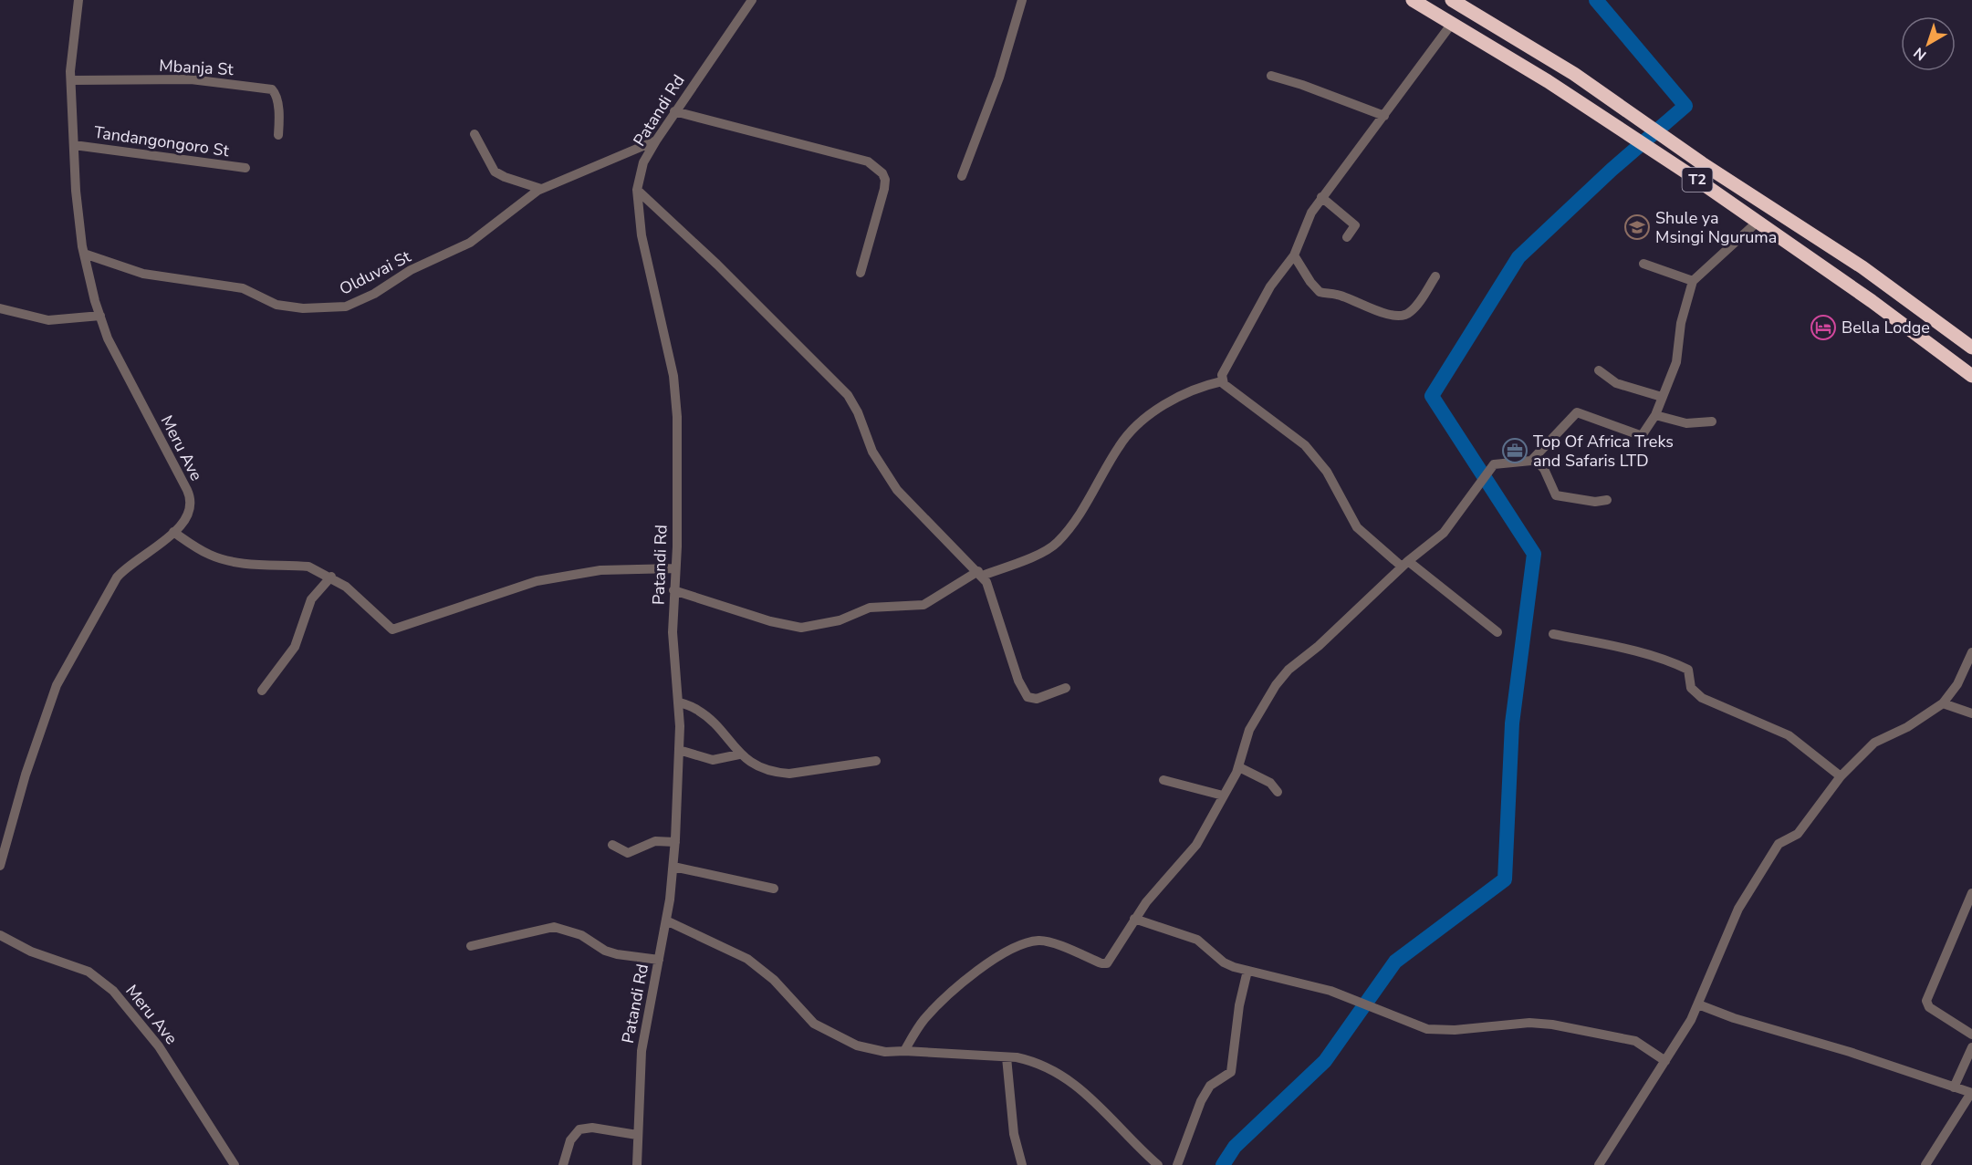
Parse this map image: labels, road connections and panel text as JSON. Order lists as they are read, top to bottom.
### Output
{
  "streets": {
    "highway": ["T2"],
    "street": [
      "Mbanja St",
      "Patandi Rd",
      "Tandangongoro St",
      "Olduvai St",
      "Meru Ave"
    ]
  },
  "crossings": [
    ["Mbanja St", "Meru Ave"],
    ["Patandi Rd", "Olduvai St"],
    ["Tandangongoro St", "Meru Ave"],
    ["Olduvai St", "Meru Ave"]
  ],
  "places": {
    "school or university": ["Shule ya Msingi Nguruma"],
    "hotel": ["Bella Lodge"],
    "office": ["Top Of Africa Treks and Safaris LTD"]
  },
  "north": "bottom left"
}
